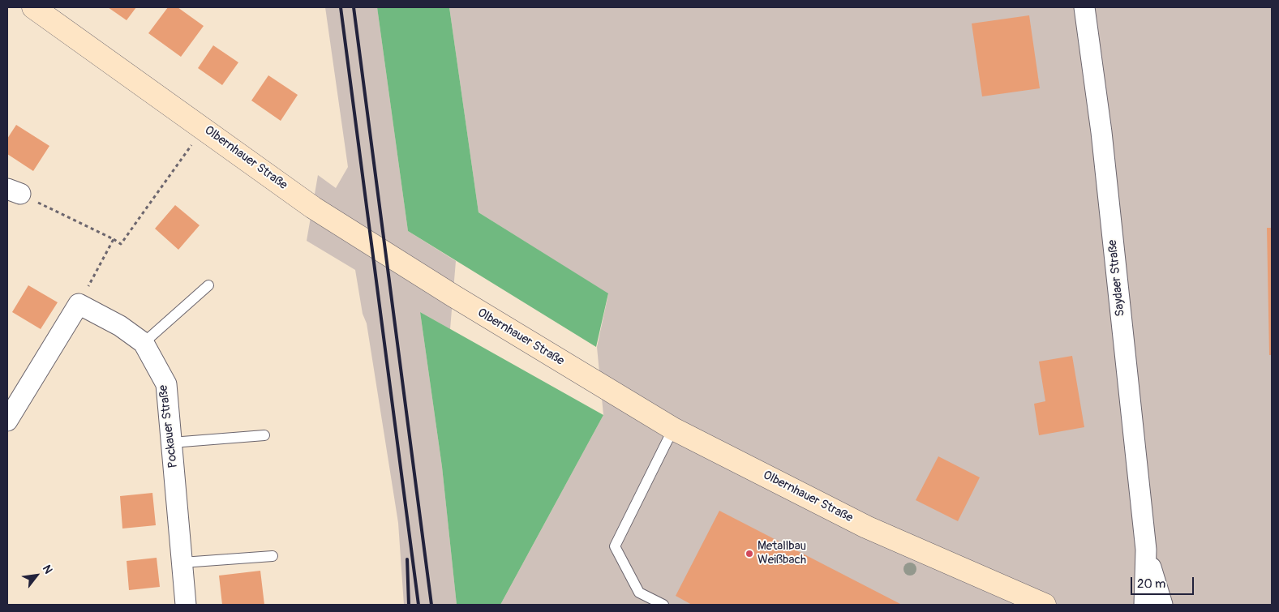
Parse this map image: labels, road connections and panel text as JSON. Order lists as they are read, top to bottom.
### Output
{
  "streets": {
    "street": ["Olbernhauer Straße", "Saydaer Straße", "Pockauer Straße"]
  },
  "places": ["Metallbau Weißbach"],
  "scale_bar": "20 m",
  "north": "top right"
}
